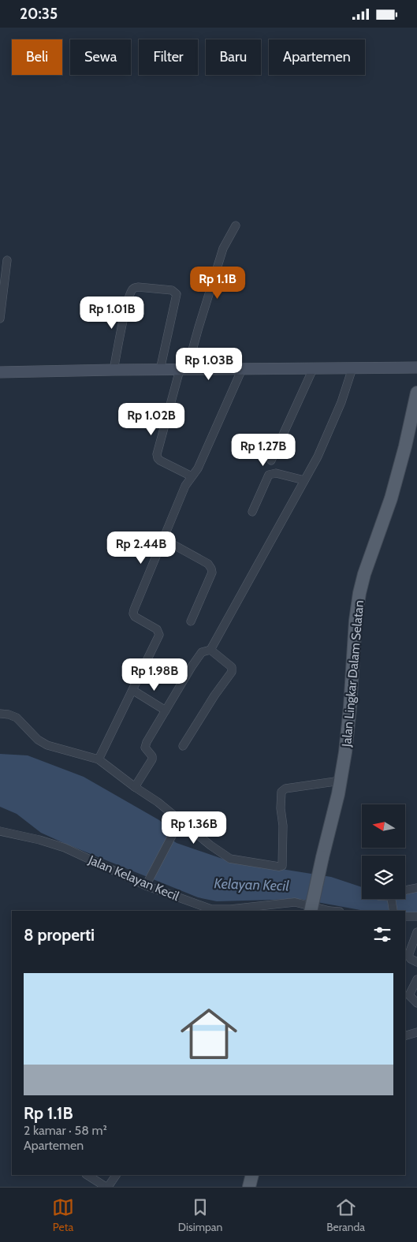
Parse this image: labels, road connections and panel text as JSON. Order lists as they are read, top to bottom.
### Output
{
  "streets": {
    "main road": ["Jalan Lingkar Dalam Selatan"],
    "street": ["Jalan Kelayan Kecil"]
  },
  "water": ["Kelayan Kecil"],
  "north": "left",
  "page": {
    "status": "20:35",
    "chip": [
      "Beli",
      "Sewa",
      "Filter",
      "Baru",
      "Apartemen"
    ],
    "price": [
      "Rp 1.1B",
      "Rp 1.01B",
      "Rp 1.03B",
      "Rp 1.02B",
      "Rp 1.27B",
      "Rp 2.44B",
      "Rp 1.98B",
      "Rp 1.36B"
    ],
    "heading": "8 properti",
    "list": [
      {
        "name": "Rp 1.1B",
        "note": "2 kamar · 58 m² · Apartemen"
      }
    ],
    "tabs": ["Peta", "Disimpan", "Beranda"]
  }
}
